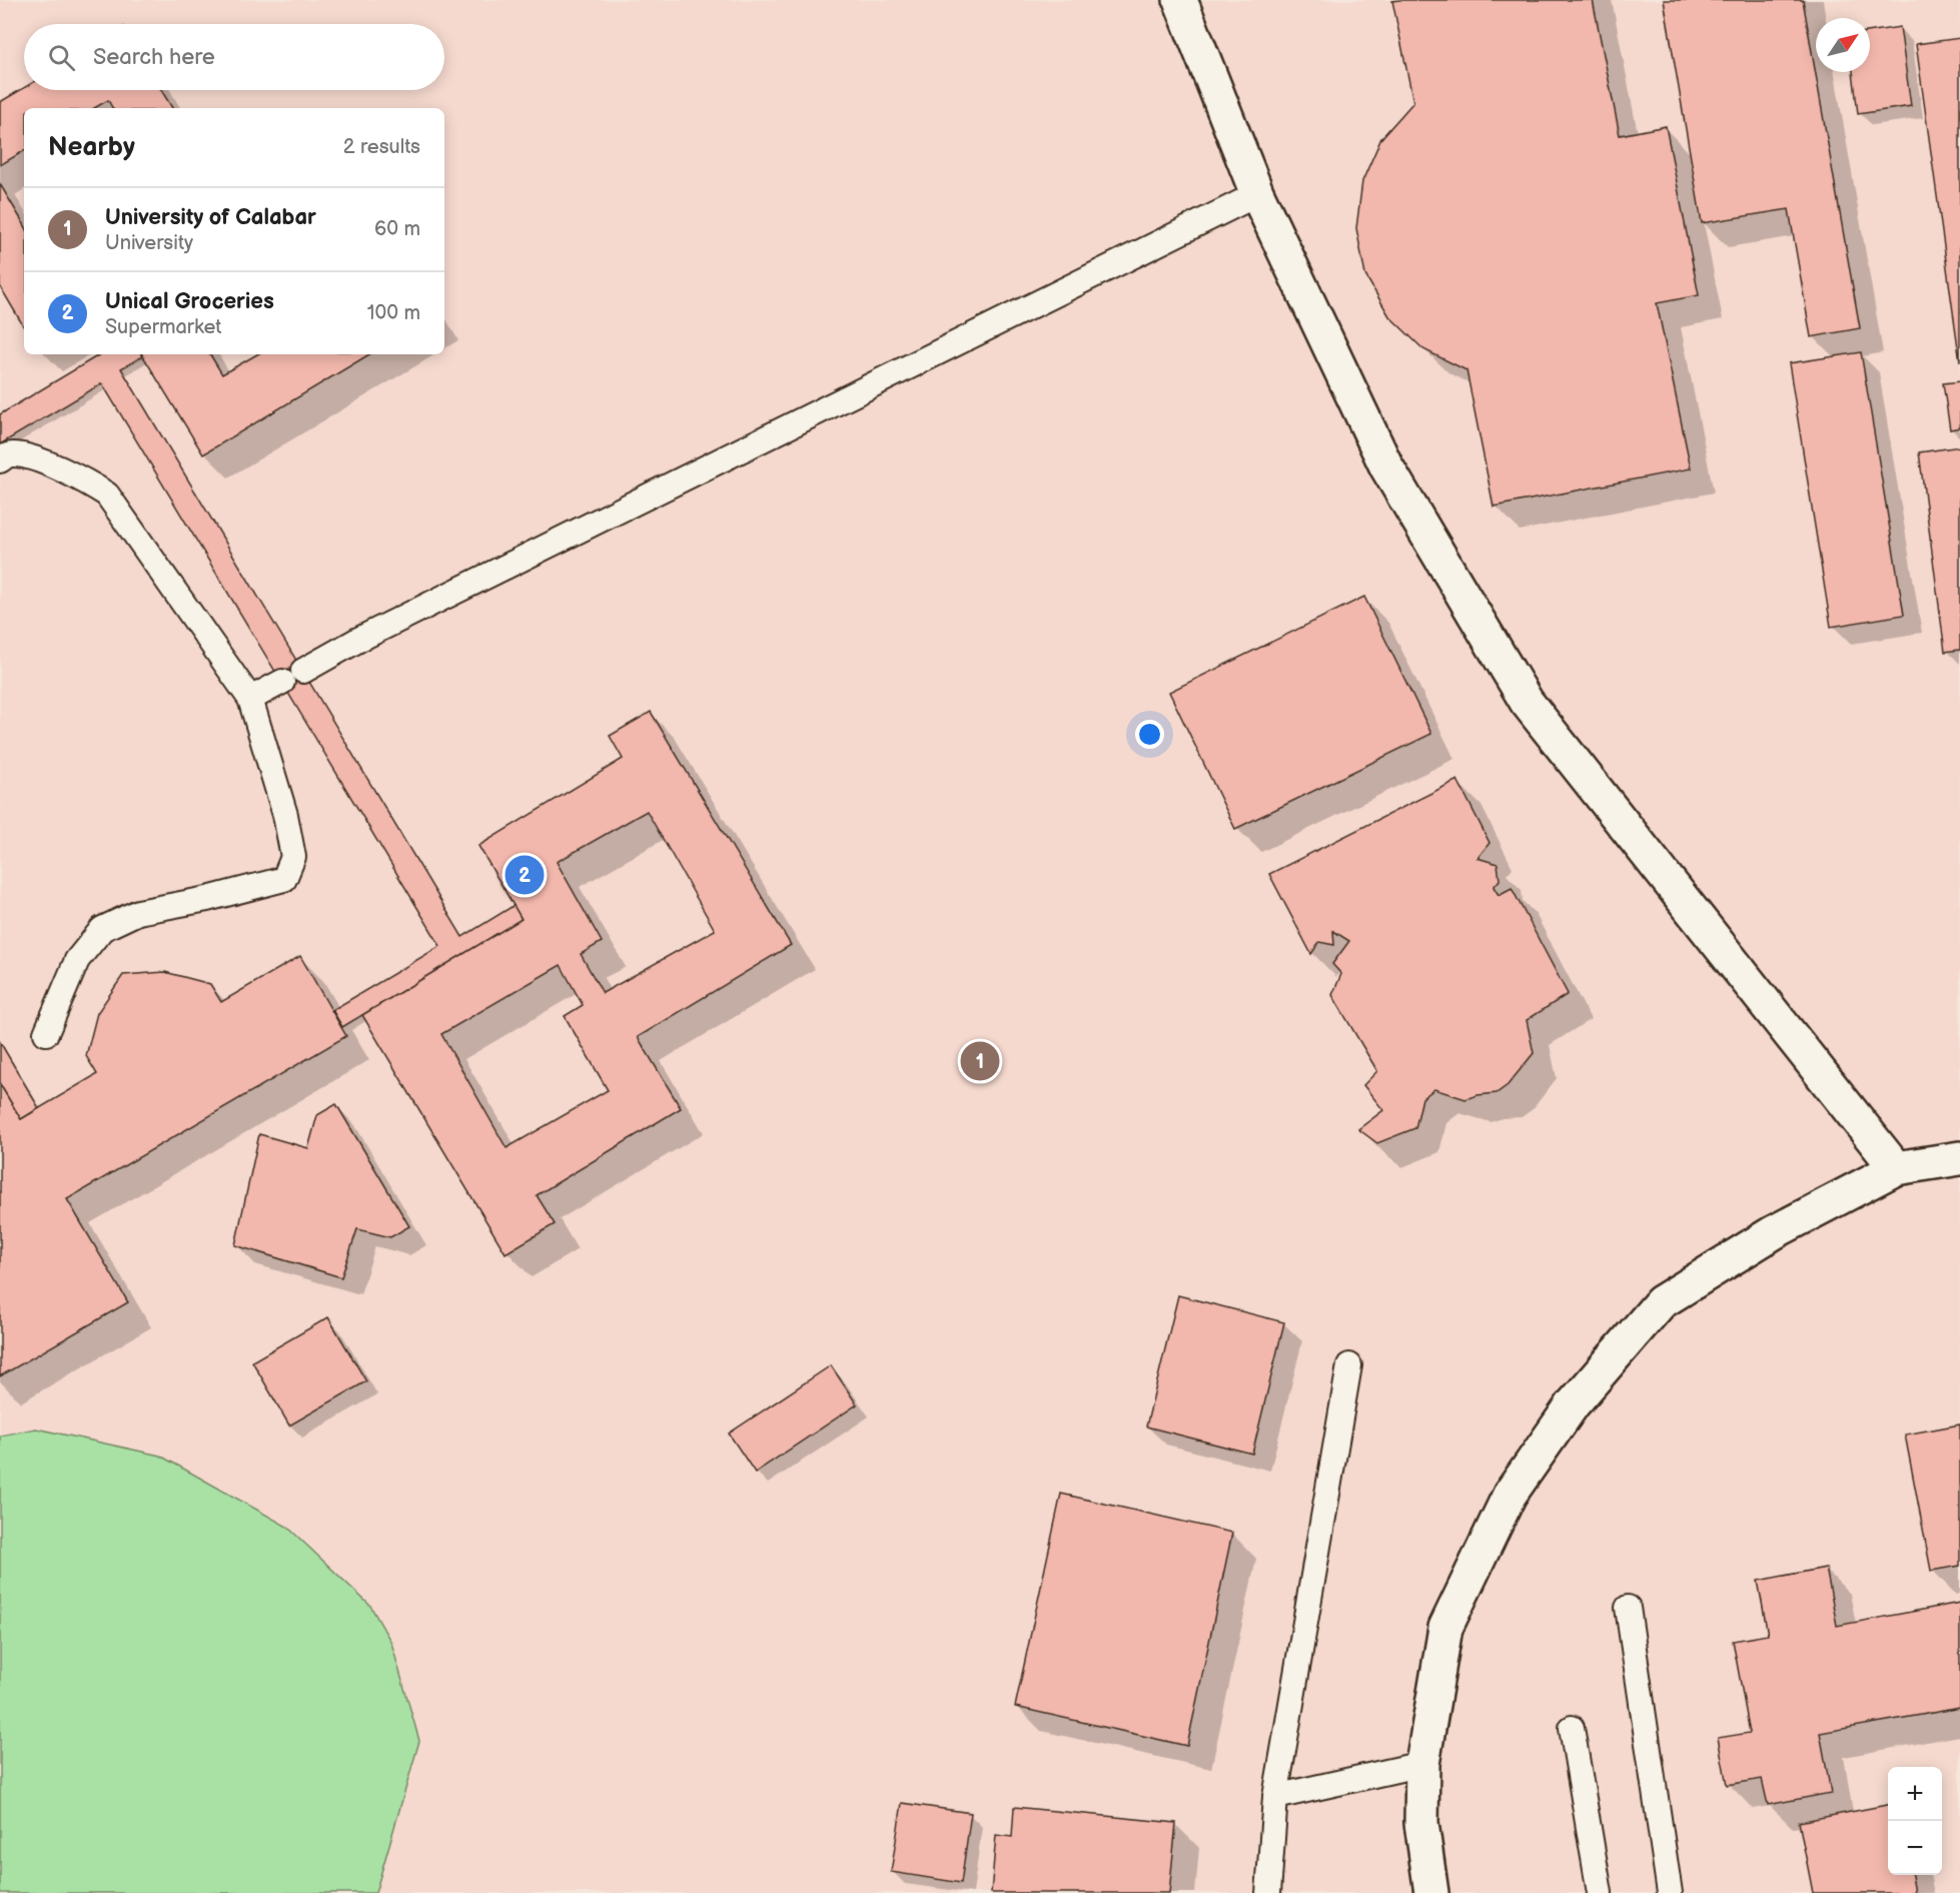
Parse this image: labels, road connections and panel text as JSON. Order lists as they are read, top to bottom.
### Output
{
  "north": "top right",
  "page": {
    "search": "Search here",
    "heading": ["Nearby", "2 results"],
    "list": [
      {
        "mark": "1",
        "name": "University of Calabar",
        "note": "University",
        "value": "60 m"
      },
      {
        "mark": "2",
        "name": "Unical Groceries",
        "note": "Supermarket",
        "value": "100 m"
      }
    ],
    "pins": ["2", "1"],
    "map_buttons": ["+", "−"]
  }
}
